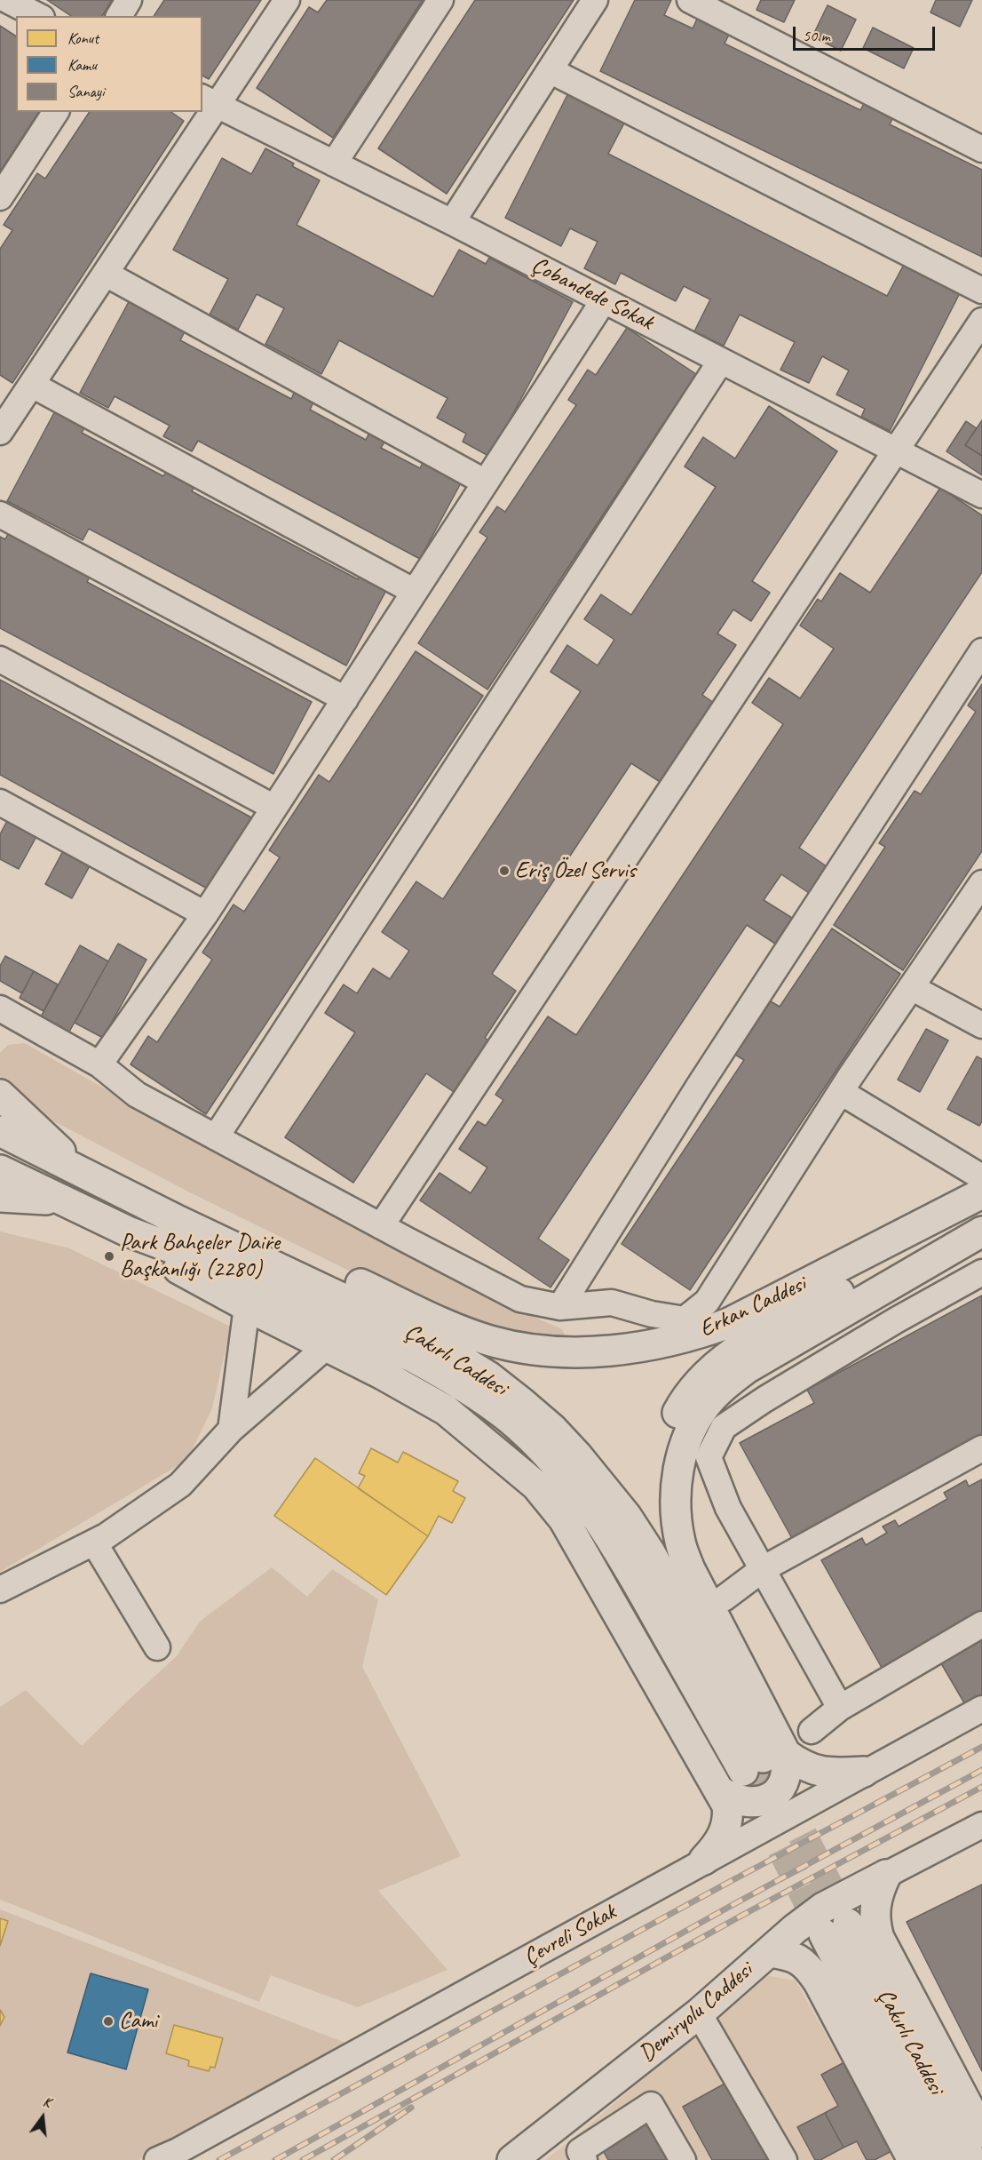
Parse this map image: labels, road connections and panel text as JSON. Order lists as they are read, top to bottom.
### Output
{
  "streets": {
    "main road": ["Erkan Caddesi", "Çakırlı Caddesi", "Demiryolu Caddesi"],
    "street": ["Çobandede Sokak", "Çevreli Sokak"]
  },
  "crossings": [
    ["Erkan Caddesi", "Çakırlı Caddesi"]
  ],
  "places": ["Eriş Özel Servis", "Park Bahçeler Dai̇re Başkanlığı (2280)", "Cami"],
  "legend": ["Konut", "Kamu", "Sanayi"],
  "scale_bar": "50 m",
  "north": "top"
}
